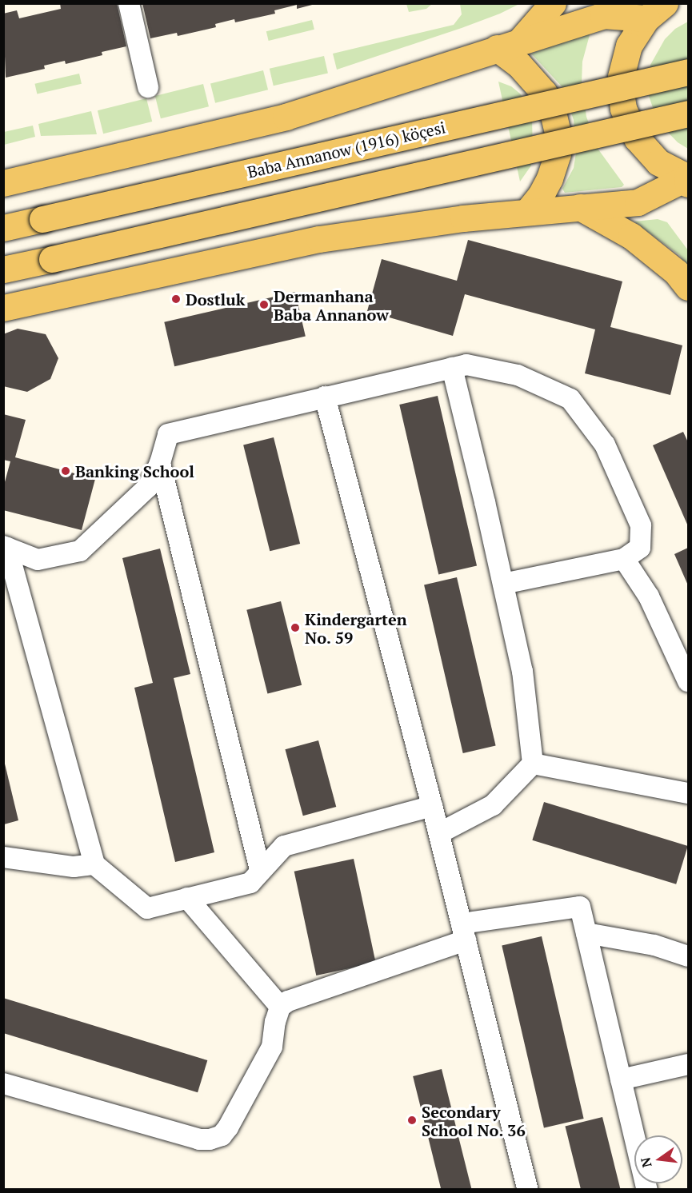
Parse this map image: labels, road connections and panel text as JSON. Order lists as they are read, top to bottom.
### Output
{
  "streets": {
    "main road": ["Baba Annanow (1916) köçesi"]
  },
  "places": [
    "Dostluk",
    "Dermanhana Baba Annanow",
    "Banking School",
    "Kindergarten No. 59",
    "Secondary School No. 36"
  ],
  "north": "left"
}
